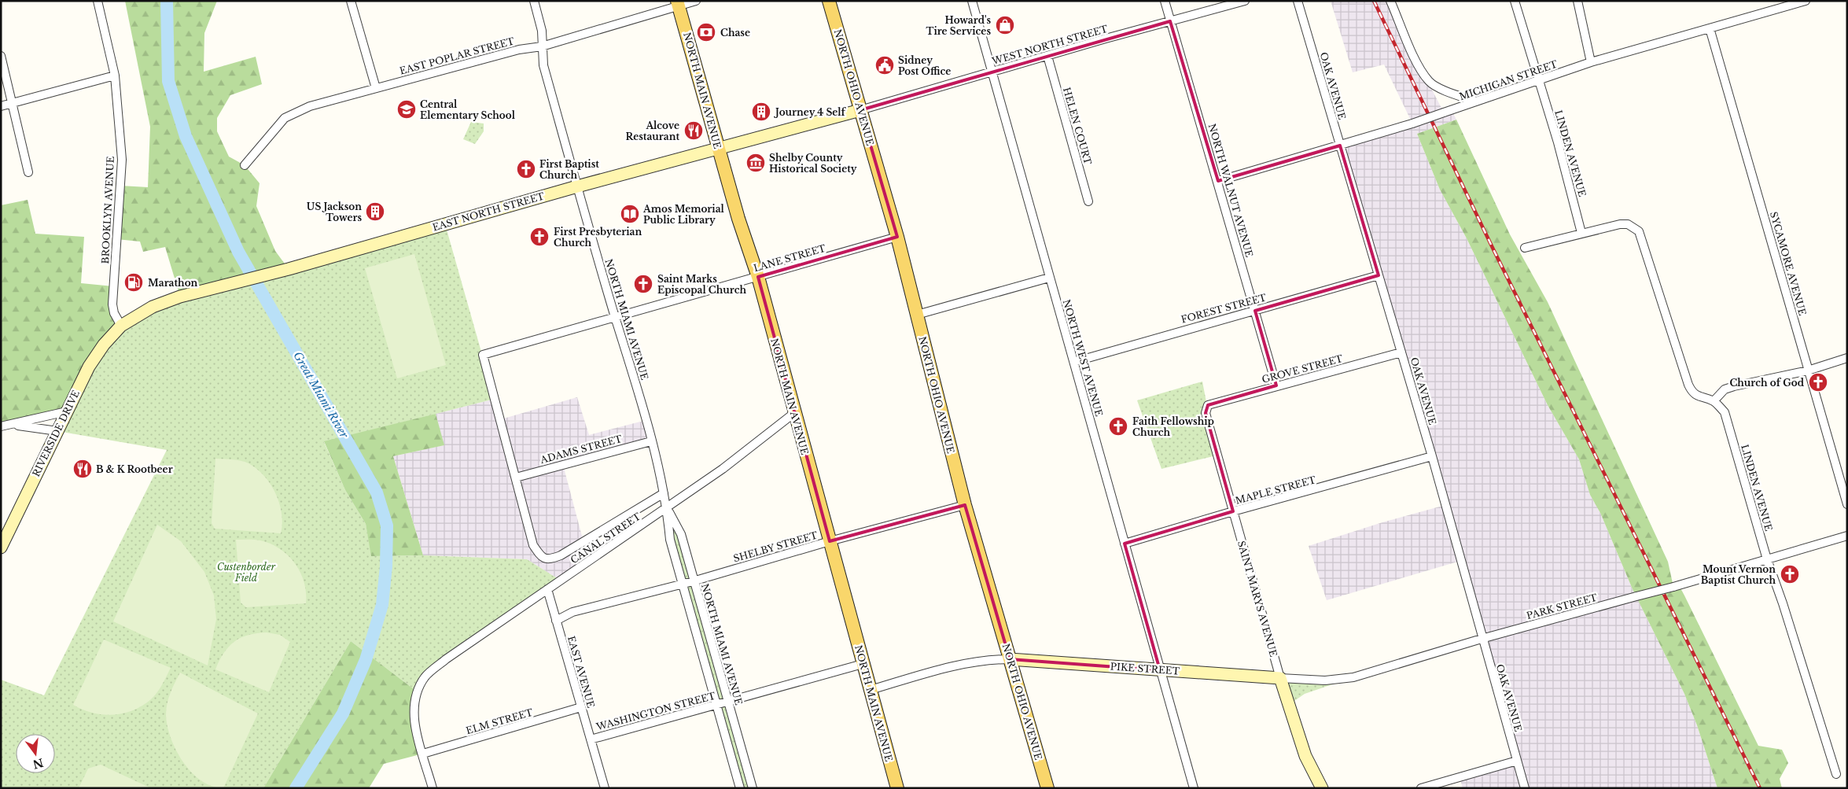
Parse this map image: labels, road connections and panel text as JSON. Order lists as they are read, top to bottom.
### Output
{
  "streets": {
    "main road": [
      "NORTH OHIO AVENUE",
      "NORTH MAIN AVENUE",
      "EAST NORTH STREET",
      "RIVERSIDE DRIVE",
      "SAINT MARYS AVENUE",
      "PIKE STREET"
    ],
    "street": [
      "WEST NORTH STREET",
      "EAST POPLAR STREET",
      "MICHIGAN STREET",
      "OAK AVENUE",
      "HELEN COURT",
      "LINDEN AVENUE",
      "NORTH WALNUT AVENUE",
      "BROOKLYN AVENUE",
      "LANE STREET",
      "SYCAMORE AVENUE",
      "FOREST STREET",
      "NORTH MIAMI AVENUE",
      "NORTH WEST AVENUE",
      "GROVE STREET",
      "ADAMS STREET",
      "MAPLE STREET",
      "CANAL STREET",
      "SHELBY STREET",
      "PARK STREET",
      "EAST AVENUE",
      "WASHINGTON STREET",
      "ELM STREET"
    ]
  },
  "crossings": [
    ["WEST NORTH STREET", "NORTH OHIO AVENUE"],
    ["WEST NORTH STREET", "HELEN COURT"],
    ["WEST NORTH STREET", "NORTH WALNUT AVENUE"],
    ["WEST NORTH STREET", "EAST NORTH STREET"],
    ["WEST NORTH STREET", "NORTH WEST AVENUE"],
    ["EAST POPLAR STREET", "NORTH MAIN AVENUE"],
    ["EAST POPLAR STREET", "NORTH MIAMI AVENUE"],
    ["MICHIGAN STREET", "OAK AVENUE"],
    ["MICHIGAN STREET", "LINDEN AVENUE"],
    ["MICHIGAN STREET", "NORTH WALNUT AVENUE"],
    ["MICHIGAN STREET", "SYCAMORE AVENUE"],
    ["OAK AVENUE", "FOREST STREET"],
    ["OAK AVENUE", "GROVE STREET"],
    ["OAK AVENUE", "MAPLE STREET"],
    ["OAK AVENUE", "PARK STREET"],
    ["NORTH OHIO AVENUE", "EAST NORTH STREET"],
    ["NORTH OHIO AVENUE", "LANE STREET"],
    ["NORTH OHIO AVENUE", "SHELBY STREET"],
    ["NORTH OHIO AVENUE", "PIKE STREET"],
    ["NORTH MAIN AVENUE", "EAST NORTH STREET"],
    ["NORTH MAIN AVENUE", "LANE STREET"],
    ["NORTH MAIN AVENUE", "CANAL STREET"],
    ["NORTH MAIN AVENUE", "SHELBY STREET"],
    ["NORTH MAIN AVENUE", "WASHINGTON STREET"],
    ["LINDEN AVENUE", "PARK STREET"],
    ["NORTH WALNUT AVENUE", "FOREST STREET"],
    ["NORTH WALNUT AVENUE", "GROVE STREET"],
    ["BROOKLYN AVENUE", "EAST NORTH STREET"],
    ["BROOKLYN AVENUE", "RIVERSIDE DRIVE"],
    ["EAST NORTH STREET", "NORTH MIAMI AVENUE"],
    ["EAST NORTH STREET", "RIVERSIDE DRIVE"],
    ["LANE STREET", "NORTH MIAMI AVENUE"],
    ["LANE STREET", "ADAMS STREET"],
    ["FOREST STREET", "NORTH WEST AVENUE"],
    ["NORTH MIAMI AVENUE", "ADAMS STREET"],
    ["NORTH MIAMI AVENUE", "CANAL STREET"],
    ["NORTH MIAMI AVENUE", "SHELBY STREET"],
    ["NORTH MIAMI AVENUE", "WASHINGTON STREET"],
    ["NORTH WEST AVENUE", "MAPLE STREET"],
    ["NORTH WEST AVENUE", "PIKE STREET"],
    ["GROVE STREET", "SAINT MARYS AVENUE"],
    ["MAPLE STREET", "SAINT MARYS AVENUE"],
    ["CANAL STREET", "EAST AVENUE"],
    ["CANAL STREET", "ELM STREET"],
    ["SHELBY STREET", "EAST AVENUE"],
    ["SAINT MARYS AVENUE", "PARK STREET"],
    ["SAINT MARYS AVENUE", "PIKE STREET"],
    ["PARK STREET", "PIKE STREET"],
    ["EAST AVENUE", "WASHINGTON STREET"],
    ["EAST AVENUE", "ELM STREET"]
  ],
  "water": ["Great Miami River"],
  "parks": ["Custenborder Field"],
  "places": {
    "shop": ["Howard's Tire Services"],
    "bank": ["Chase"],
    "public building": ["Sidney Post Office"],
    "school or university": ["Central Elementary School"],
    "building": ["Journey 4 Self", "US Jackson Towers"],
    "restaurant": ["Alcove Restaurant", "B & K Rootbeer"],
    "museum": ["Shelby County Historical Society"],
    "church": [
      "First Baptist Church",
      "First Presbyterian Church",
      "Saint Marks Episcopal Church",
      "Church of God",
      "Faith Fellowship Church",
      "Mount Vernon Baptist Church"
    ],
    "library": ["Amos Memorial Public Library"],
    "fuel station": ["Marathon"]
  },
  "north": "bottom"
}
